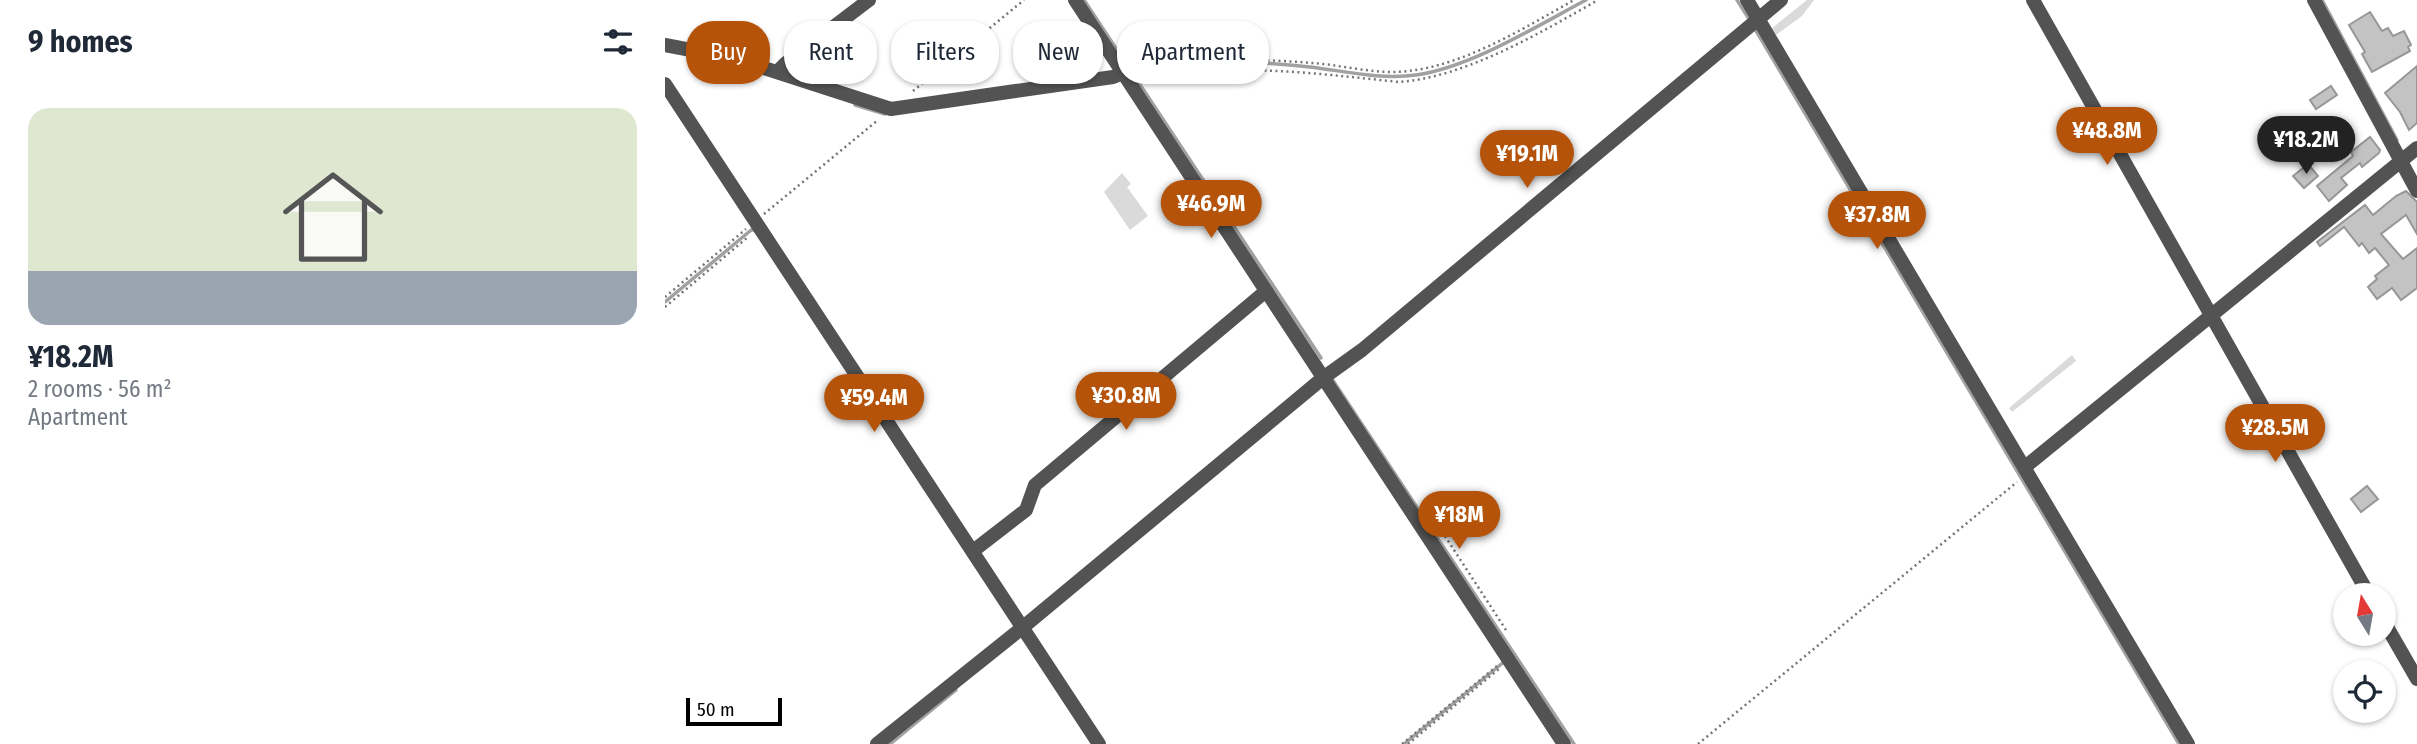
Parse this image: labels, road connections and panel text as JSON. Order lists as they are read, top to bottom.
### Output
{
  "scale_bar": "50 m",
  "north": "top",
  "page": {
    "heading": "9 homes",
    "chip": [
      "Buy",
      "Rent",
      "Filters",
      "New",
      "Apartment"
    ],
    "list": [
      {
        "name": "¥18.2M",
        "note": "2 rooms · 56 m² · Apartment"
      }
    ],
    "price": [
      "¥48.8M",
      "¥18.2M",
      "¥19.1M",
      "¥46.9M",
      "¥37.8M",
      "¥30.8M",
      "¥59.4M",
      "¥28.5M",
      "¥18M"
    ],
    "scale": "50 m"
  }
}
